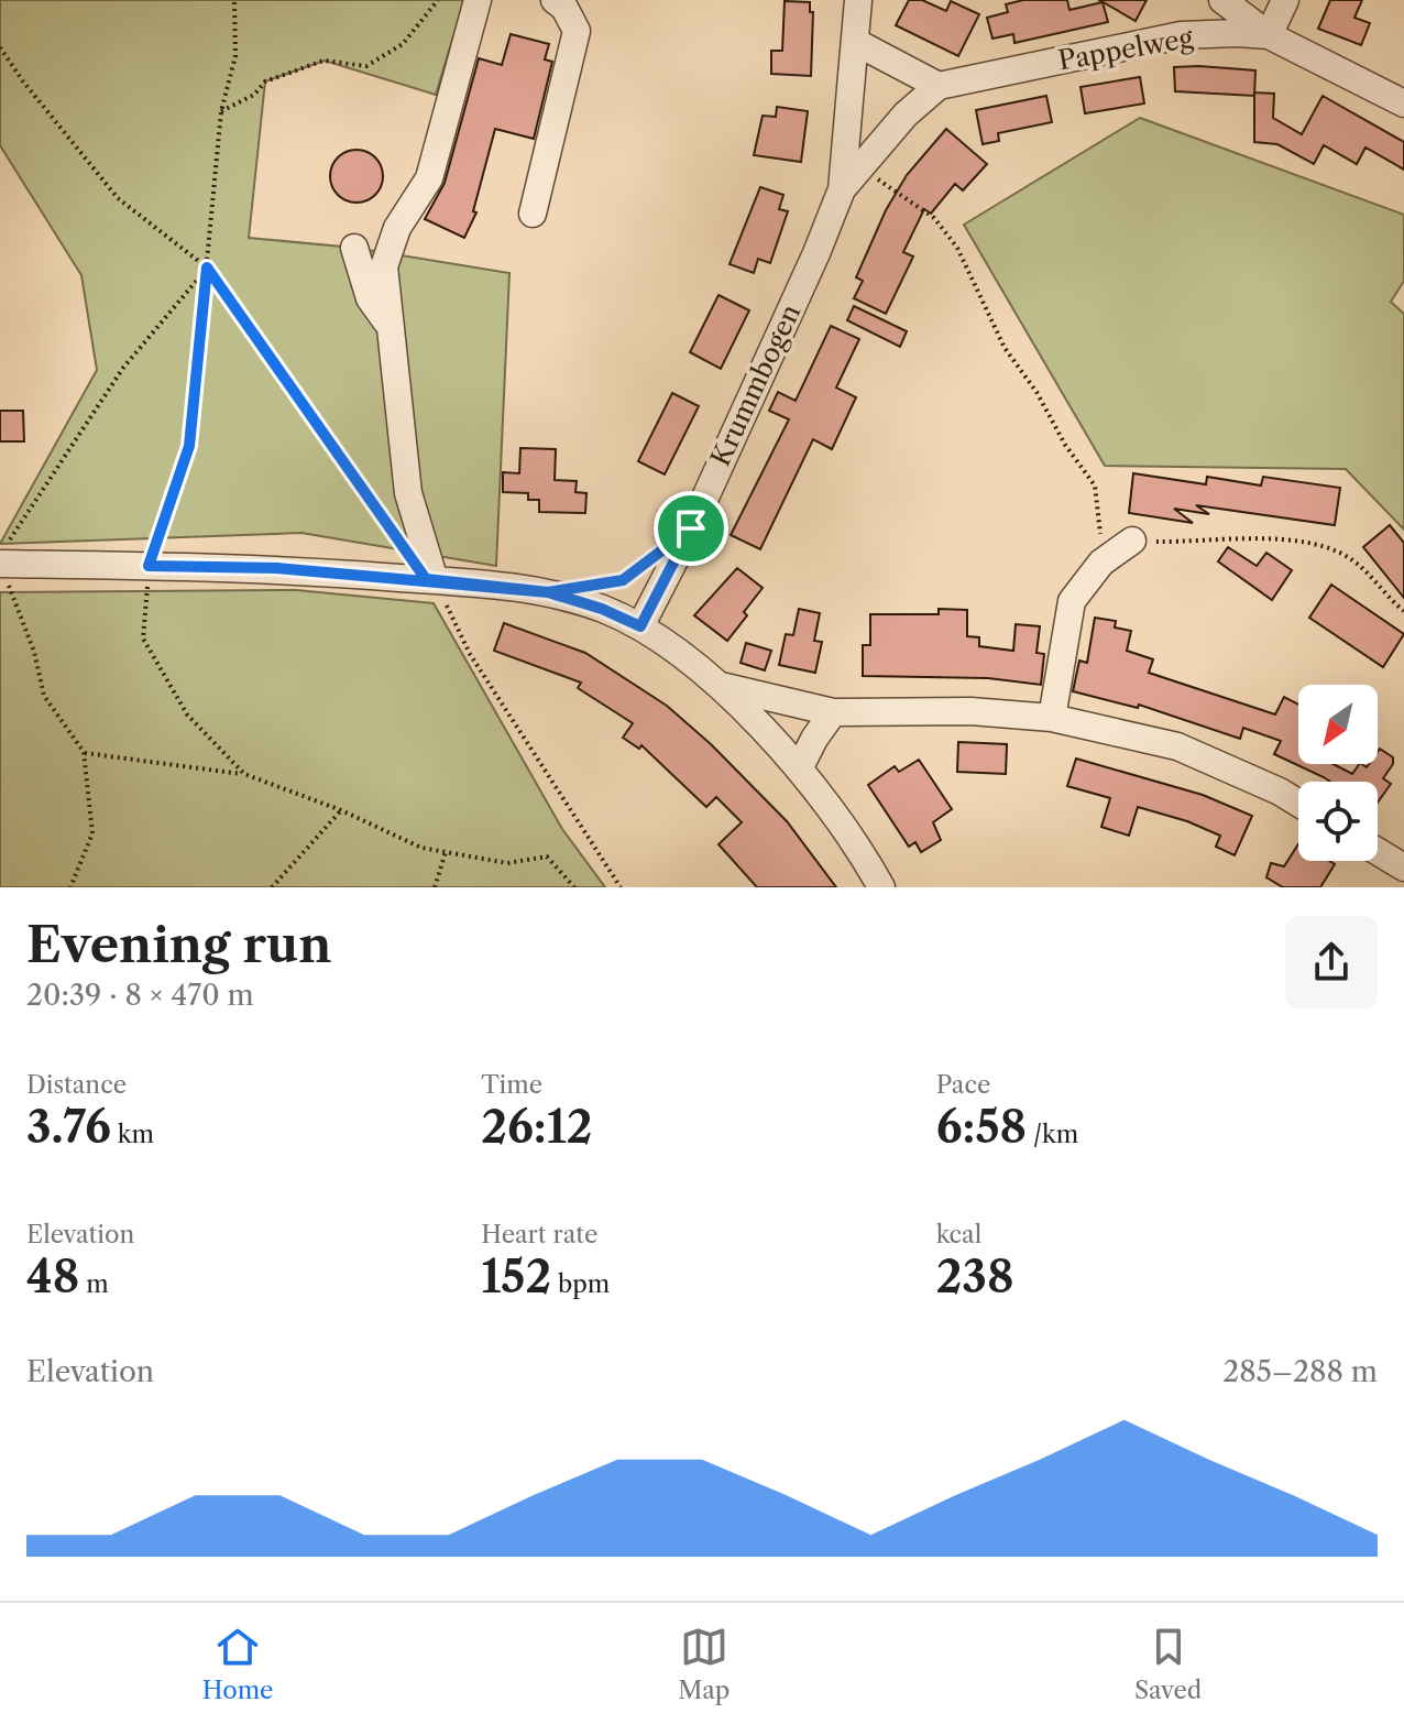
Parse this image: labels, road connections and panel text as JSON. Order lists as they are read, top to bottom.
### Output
{
  "streets": {
    "street": ["Pappelweg", "Krummbogen"]
  },
  "crossings": [
    ["Pappelweg", "Krummbogen"]
  ],
  "north": "bottom left",
  "page": {
    "heading": ["Evening run", "20:39 · 8 × 470 m"],
    "stats": [
      ["Distance", "3.76 km"],
      ["Time", "26:12"],
      ["Pace", "6:58 /km"],
      ["Elevation", "48 m"],
      ["Heart rate", "152 bpm"],
      ["kcal", "238"]
    ],
    "chart": ["Elevation", "285–288 m"],
    "tabs": ["Home", "Map", "Saved"]
  }
}
